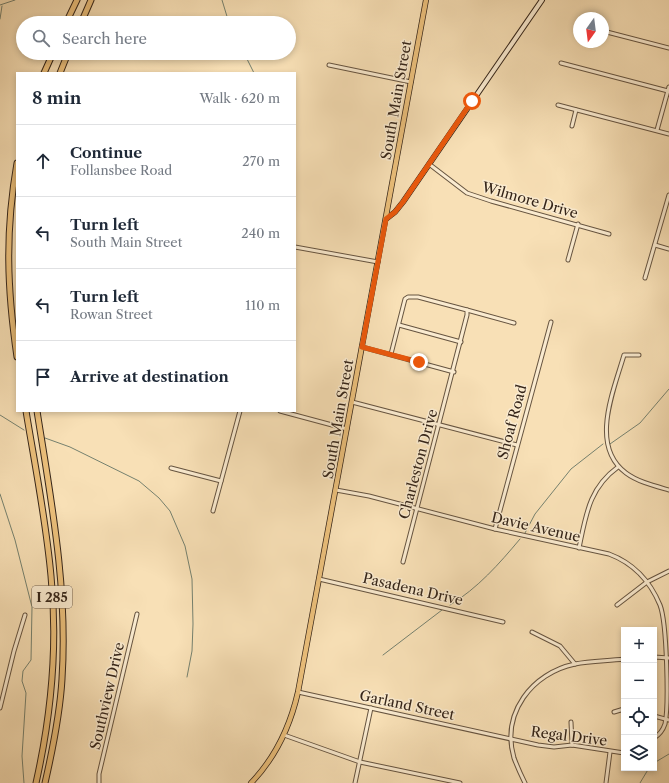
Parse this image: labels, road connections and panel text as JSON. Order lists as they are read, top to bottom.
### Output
{
  "streets": {
    "highway": ["I 285"],
    "main road": ["South Main Street"],
    "street": [
      "Wilmore Drive",
      "Shoaf Road",
      "Charleston Drive",
      "Davie Avenue",
      "Pasadena Drive",
      "Southview Drive",
      "Garland Street",
      "Regal Drive"
    ]
  },
  "crossings": [
    ["South Main Street", "Davie Avenue"],
    ["South Main Street", "Pasadena Drive"],
    ["South Main Street", "Garland Street"],
    ["Shoaf Road", "Davie Avenue"],
    ["Charleston Drive", "Davie Avenue"],
    ["Garland Street", "Regal Drive"]
  ],
  "north": "bottom",
  "page": {
    "search": "Search here",
    "heading": ["8 min", "Walk · 620 m"],
    "list": [
      ["Continue", "Follansbee Road", "270 m"],
      ["Turn left", "South Main Street", "240 m"],
      ["Turn left", "Rowan Street", "110 m"],
      "Arrive at destination"
    ],
    "map_buttons": ["+", "−"]
  }
}
